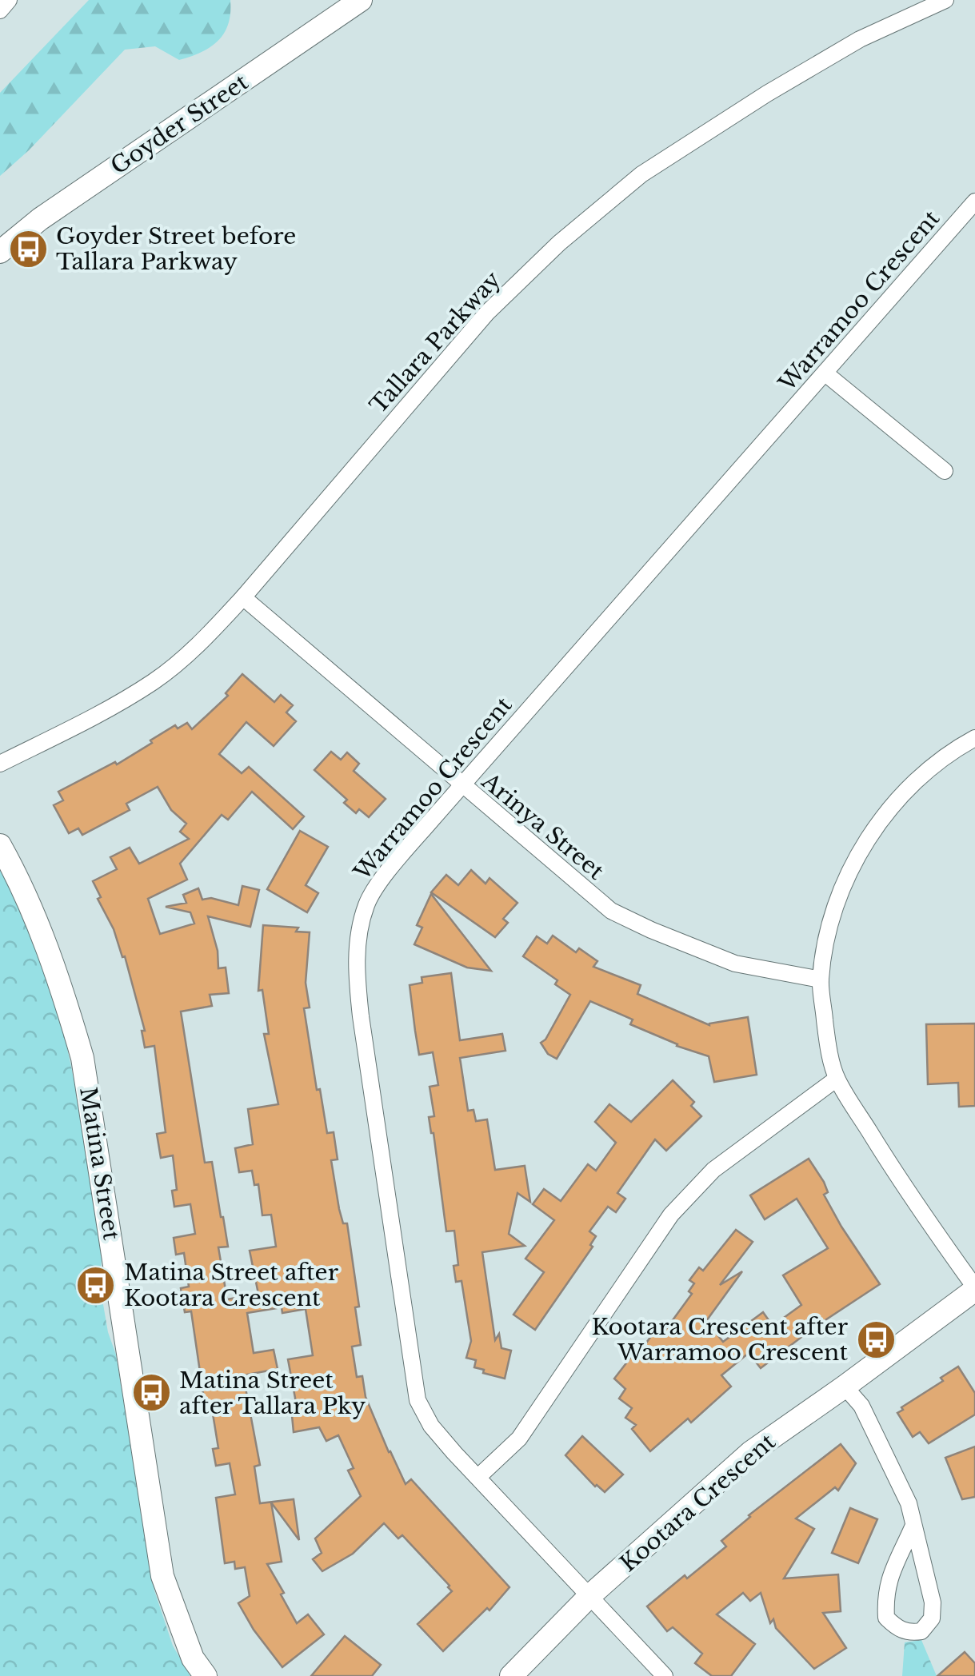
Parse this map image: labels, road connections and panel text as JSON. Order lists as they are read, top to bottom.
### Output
{
  "streets": {
    "street": [
      "Goyder Street",
      "Warramoo Crescent",
      "Tallara Parkway",
      "Arinya Street",
      "Matina Street",
      "Kootara Crescent"
    ]
  },
  "crossings": [
    ["Warramoo Crescent", "Arinya Street"],
    ["Warramoo Crescent", "Kootara Crescent"],
    ["Tallara Parkway", "Arinya Street"]
  ],
  "places": {
    "bus stop": [
      "Goyder Street before Tallara Parkway",
      "Matina Street after Kootara Crescent",
      "Kootara Crescent after Warramoo Crescent",
      "Matina Street after Tallara Pky"
    ]
  }
}
